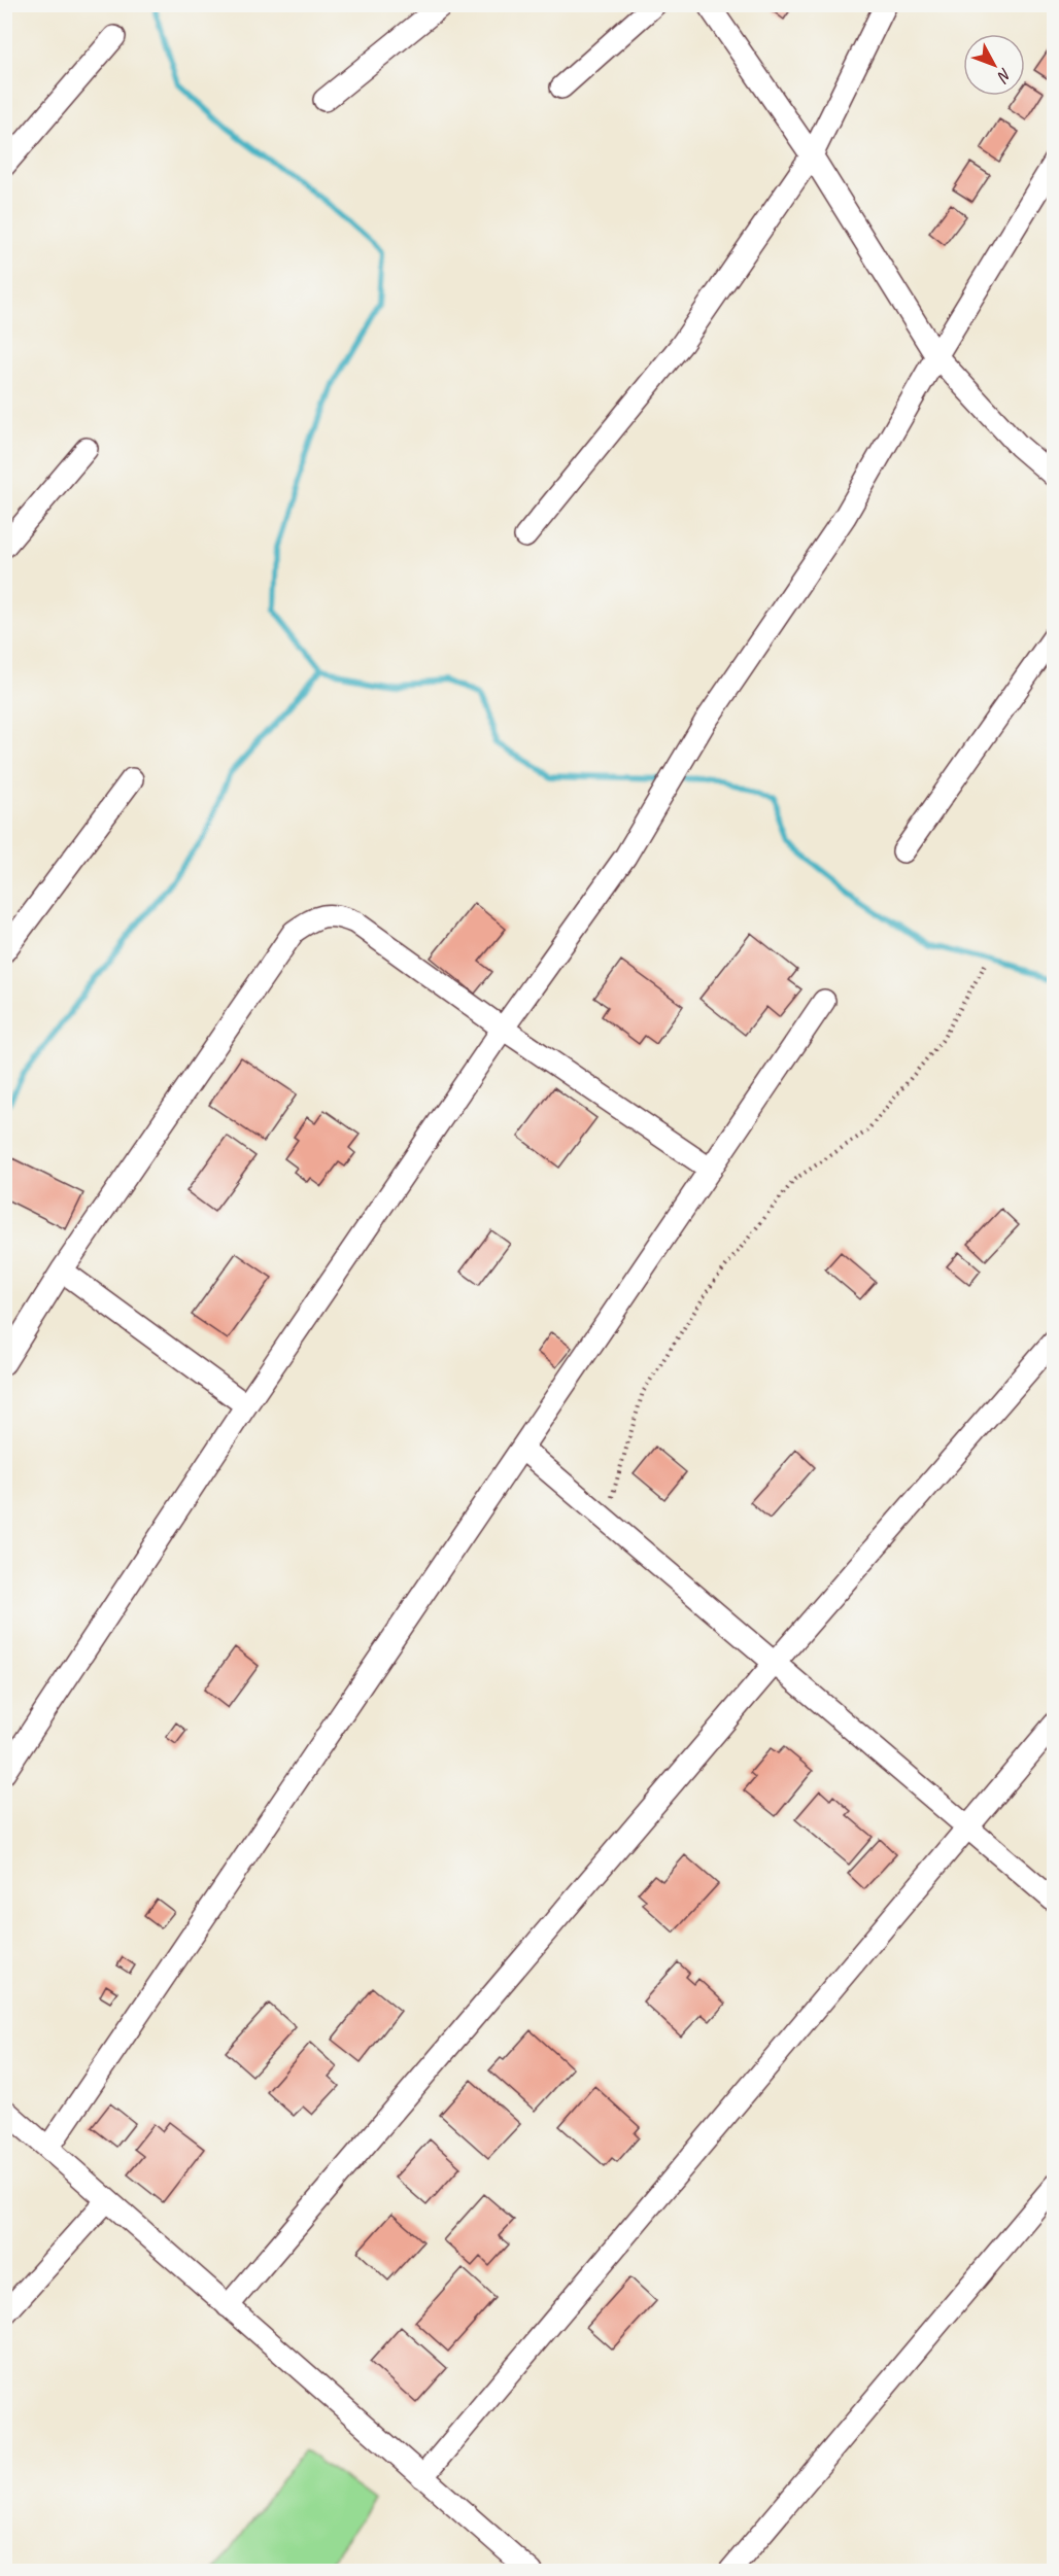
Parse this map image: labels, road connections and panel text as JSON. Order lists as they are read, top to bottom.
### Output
{
  "north": "bottom right"
}
